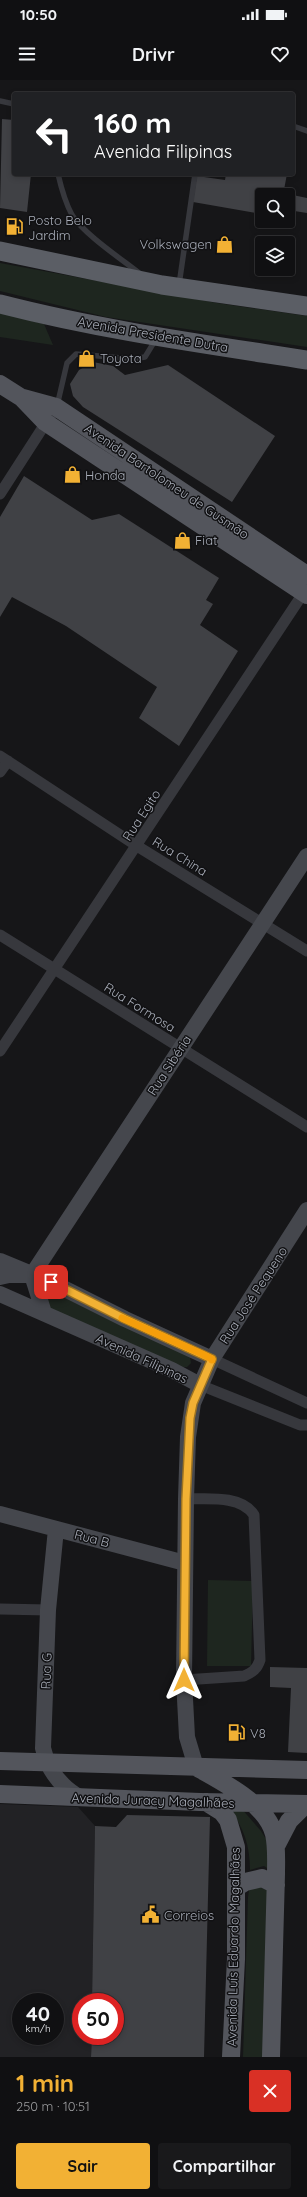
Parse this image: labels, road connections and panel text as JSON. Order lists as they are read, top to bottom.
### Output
{
  "streets": {
    "highway": ["Avenida Presidente Dutra"],
    "main road": [
      "Avenida Bartolomeu de Gusmão",
      "Rua Sibéria",
      "Rua José Pequeno",
      "Avenida Filipinas",
      "Rua B",
      "Rua G",
      "Avenida Juracy Magalhães",
      "Avenida Luís Eduardo Magalhães"
    ],
    "street": ["Rua Egito", "Rua China", "Rua Formosa"]
  },
  "crossings": [
    ["Avenida Bartolomeu de Gusmão", "Rua Egito"],
    ["Rua Egito", "Rua China"],
    ["Rua Egito", "Rua Formosa"],
    ["Rua China", "Rua Sibéria"],
    ["Rua Formosa", "Rua Sibéria"],
    ["Rua José Pequeno", "Avenida Filipinas"],
    ["Rua José Pequeno", "Rua B"],
    ["Rua B", "Rua G"],
    ["Rua G", "Avenida Juracy Magalhães"],
    ["Avenida Juracy Magalhães", "Avenida Luís Eduardo Magalhães"]
  ],
  "places": {
    "fuel station": ["Posto Belo Jardim", "V8"],
    "shop": [
      "Volkswagen",
      "Toyota",
      "Honda",
      "Fiat"
    ],
    "public building": ["Correios"]
  },
  "page": {
    "status": "10:50",
    "header": "Drivr",
    "turn": ["160 m", "Avenida Filipinas"],
    "speed": "40 km/h",
    "limit": "50",
    "heading": ["1 min", "250 m · 10:51"],
    "buttons": ["Sair", "Compartilhar"]
  }
}
